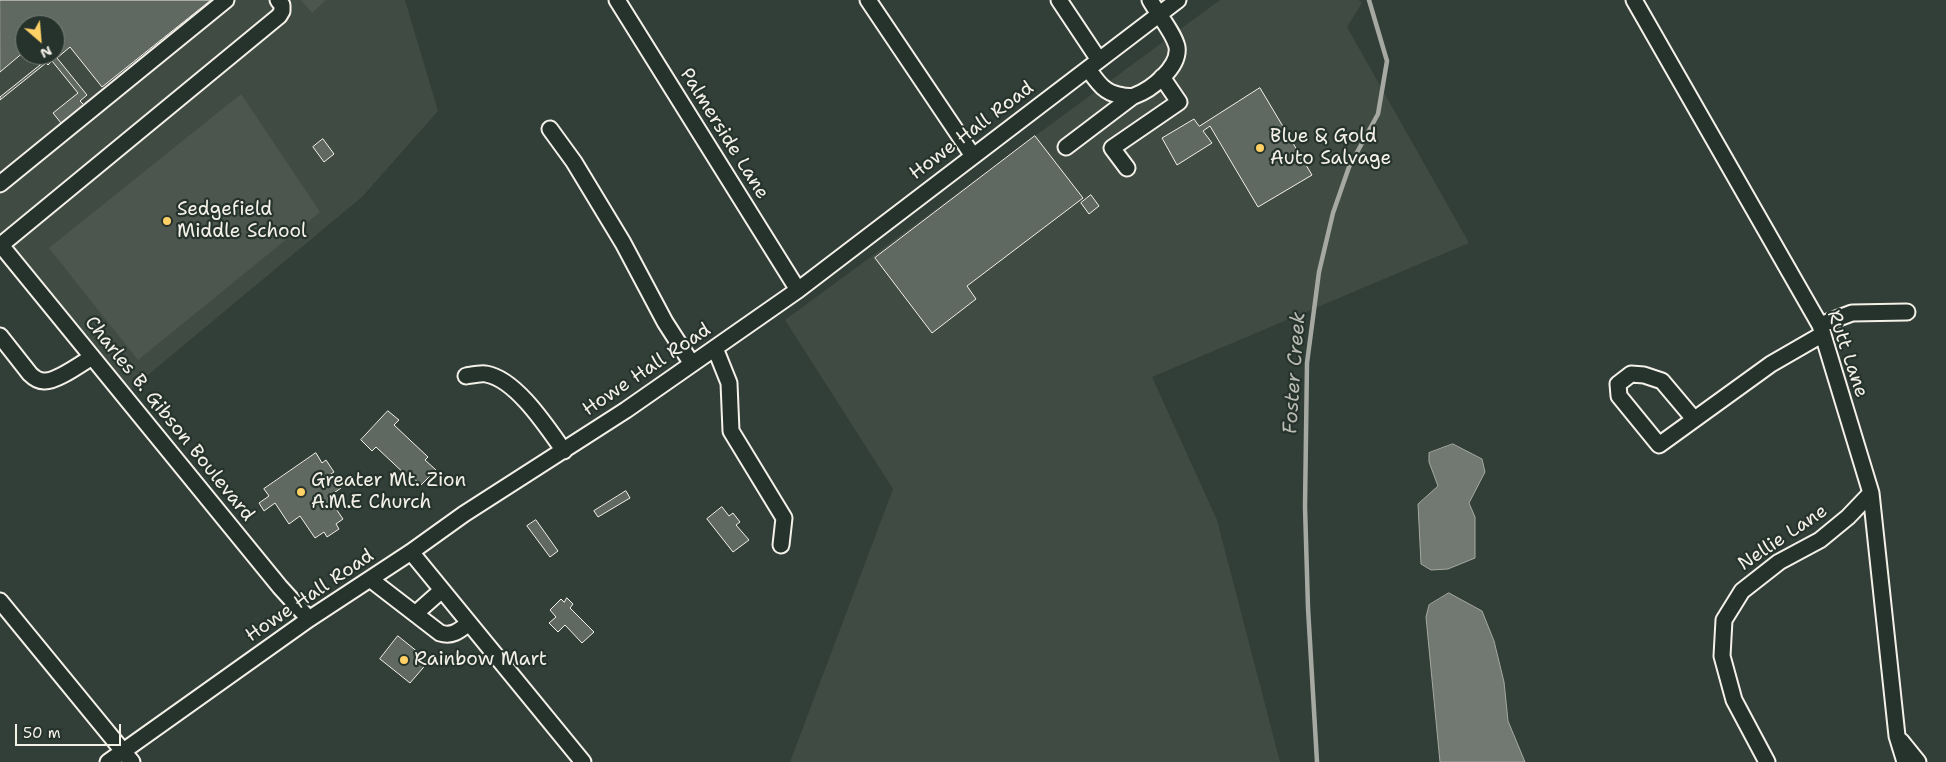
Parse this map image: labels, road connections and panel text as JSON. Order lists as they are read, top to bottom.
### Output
{
  "streets": {
    "street": [
      "Howe Hall Road",
      "Palmerside Lane",
      "Rutt Lane",
      "Charles B. Gibson Boulevard",
      "Nellie Lane"
    ]
  },
  "crossings": [
    ["Howe Hall Road", "Palmerside Lane"],
    ["Howe Hall Road", "Charles B. Gibson Boulevard"],
    ["Rutt Lane", "Nellie Lane"]
  ],
  "water": ["Foster Creek"],
  "places": [
    "Blue & Gold Auto Salvage",
    "Sedgefield Middle School",
    "Greater Mt. Zion A.M.E Church",
    "Rainbow Mart"
  ],
  "scale_bar": "50 m",
  "north": "bottom right"
}
